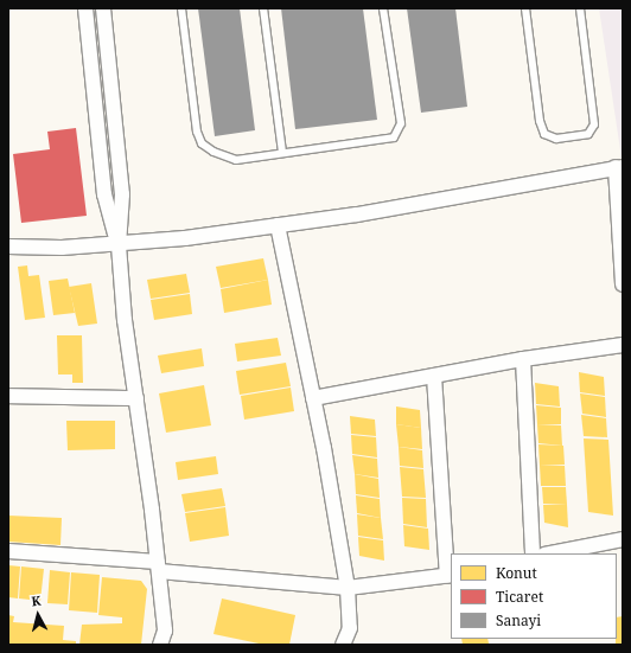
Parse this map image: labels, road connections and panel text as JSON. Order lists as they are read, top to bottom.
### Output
{
  "legend": ["Konut", "Ticaret", "Sanayi"],
  "north": "top"
}
